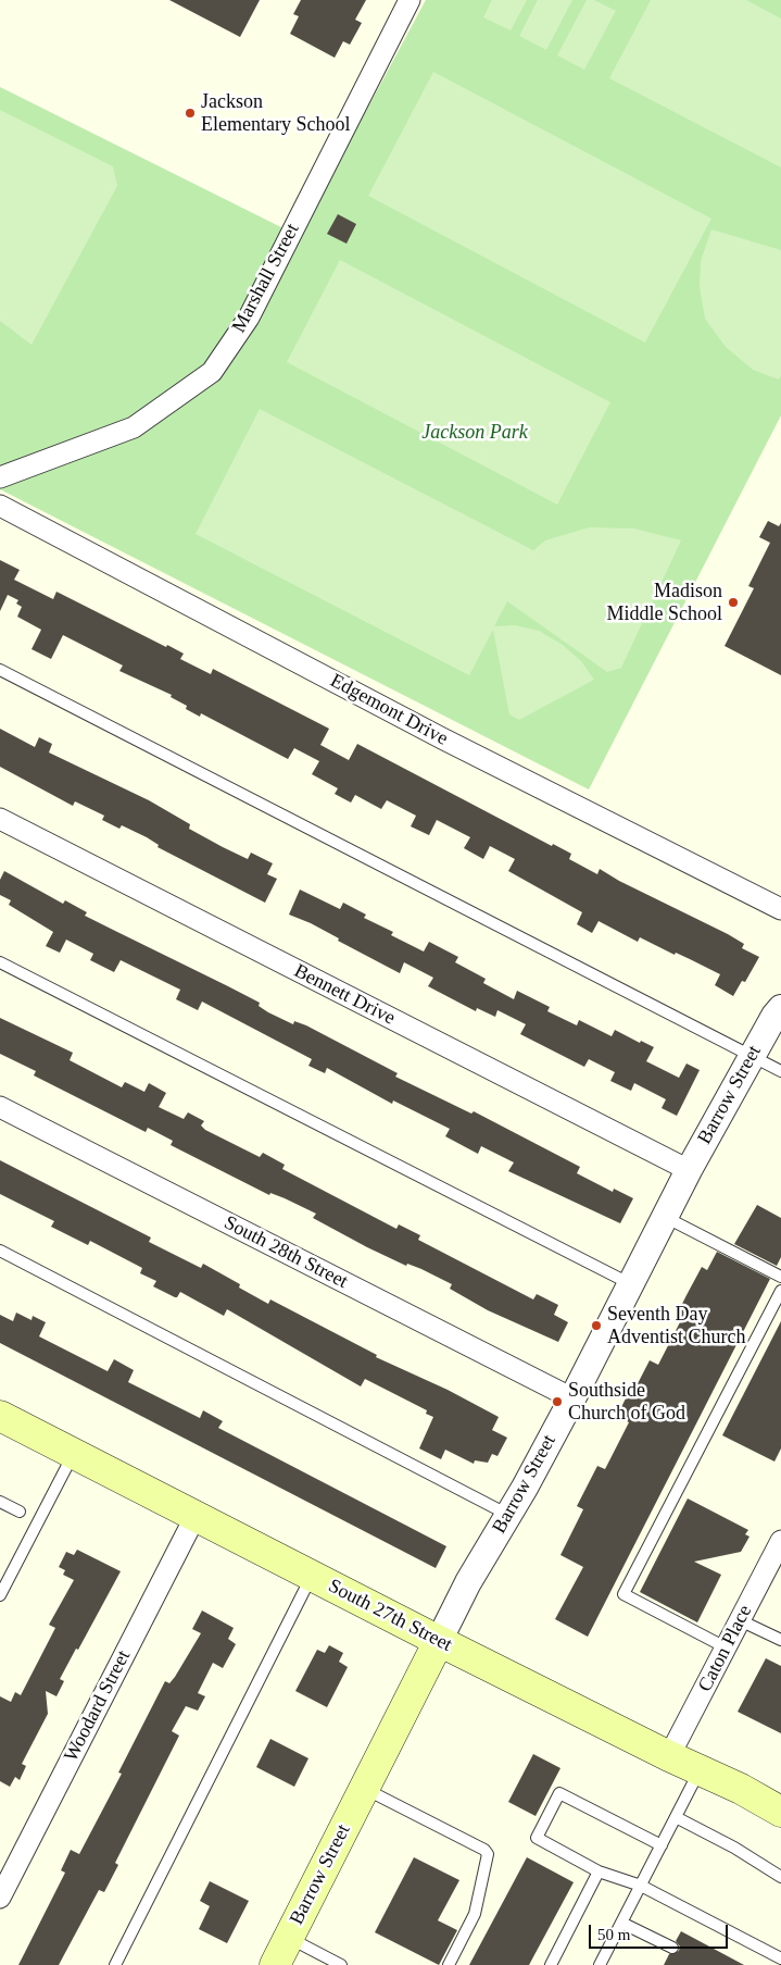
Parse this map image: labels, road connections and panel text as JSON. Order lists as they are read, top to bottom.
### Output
{
  "streets": {
    "main road": ["Barrow Street", "South 27th Street"],
    "street": [
      "Marshall Street",
      "Edgemont Drive",
      "Bennett Drive",
      "South 28th Street",
      "Caton Place",
      "Woodard Street"
    ]
  },
  "crossings": [
    ["Bennett Drive", "Barrow Street"],
    ["Barrow Street", "South 28th Street"],
    ["Barrow Street", "South 27th Street"],
    ["South 27th Street", "Caton Place"],
    ["South 27th Street", "Woodard Street"]
  ],
  "parks": ["Jackson Park"],
  "places": [
    "Jackson Elementary School",
    "Madison Middle School",
    "Seventh Day Adventist Church",
    "Southside Church of God"
  ],
  "scale_bar": "50 m"
}
